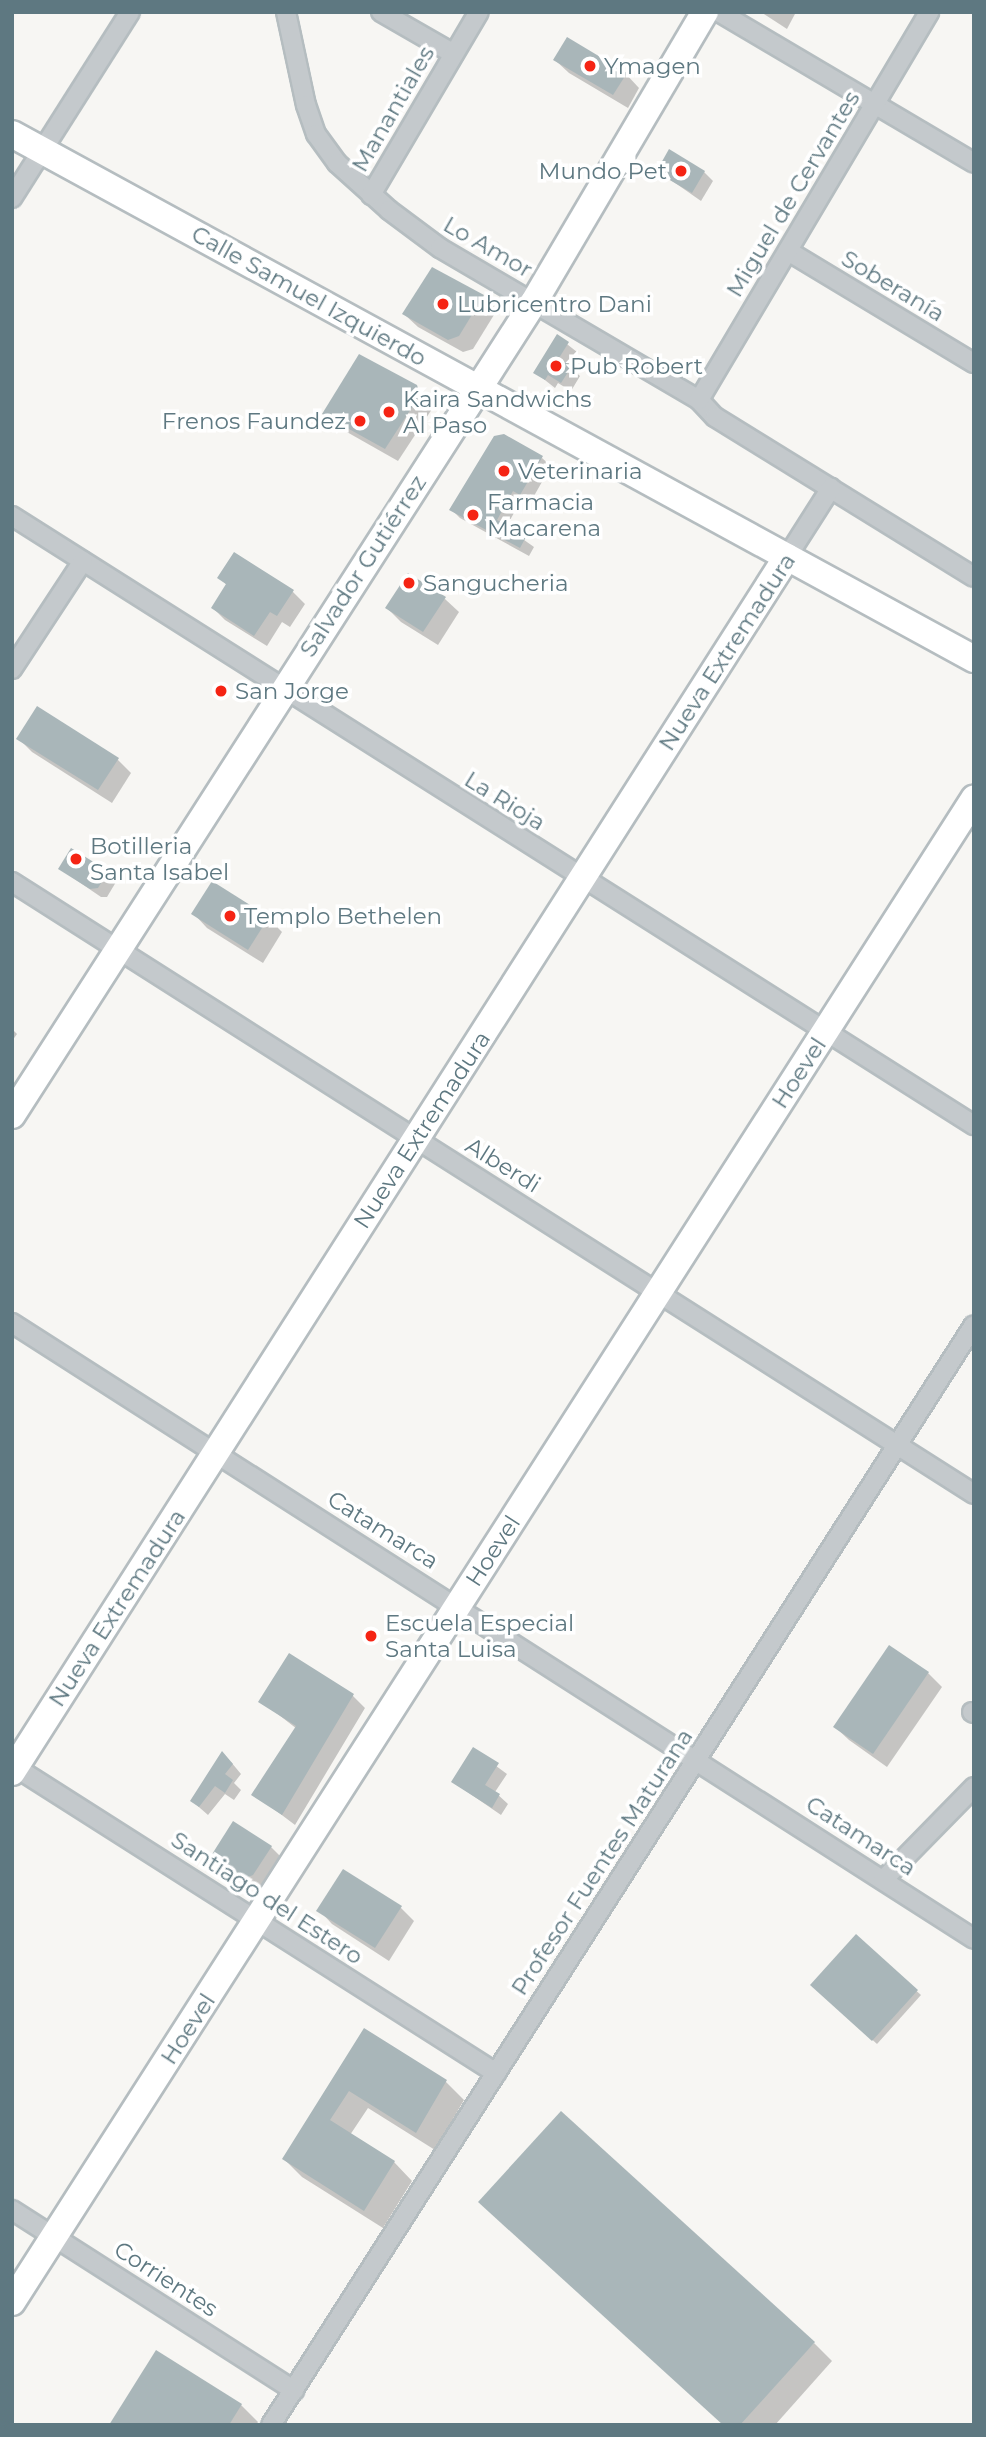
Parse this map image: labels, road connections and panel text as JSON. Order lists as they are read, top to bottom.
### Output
{
  "streets": {
    "street": [
      "Manantiales",
      "Miguel de Cervantes",
      "Lo Amor",
      "Soberanía",
      "Calle Samuel Izquierdo",
      "Salvador Gutiérrez",
      "Nueva Extremadura",
      "La Rioja",
      "Hoevel",
      "Alberdi",
      "Catamarca",
      "Profesor Fuentes Maturana",
      "Santiago del Estero",
      "Corrientes"
    ]
  },
  "crossings": [
    ["Manantiales", "Lo Amor"],
    ["Miguel de Cervantes", "Lo Amor"],
    ["Miguel de Cervantes", "Soberanía"],
    ["Lo Amor", "Salvador Gutiérrez"],
    ["Lo Amor", "Nueva Extremadura"],
    ["Calle Samuel Izquierdo", "Salvador Gutiérrez"],
    ["Calle Samuel Izquierdo", "Nueva Extremadura"],
    ["Salvador Gutiérrez", "La Rioja"],
    ["Salvador Gutiérrez", "Alberdi"],
    ["Nueva Extremadura", "La Rioja"],
    ["Nueva Extremadura", "Alberdi"],
    ["Nueva Extremadura", "Catamarca"],
    ["Nueva Extremadura", "Santiago del Estero"],
    ["La Rioja", "Hoevel"],
    ["Hoevel", "Alberdi"],
    ["Hoevel", "Catamarca"],
    ["Hoevel", "Santiago del Estero"],
    ["Hoevel", "Corrientes"],
    ["Alberdi", "Profesor Fuentes Maturana"],
    ["Catamarca", "Profesor Fuentes Maturana"],
    ["Profesor Fuentes Maturana", "Santiago del Estero"],
    ["Profesor Fuentes Maturana", "Corrientes"]
  ],
  "places": [
    "Ymagen",
    "Mundo Pet",
    "Lubricentro Dani",
    "Pub Robert",
    "Kaira Sandwichs Al Paso",
    "Frenos Faundez",
    "Veterinaria",
    "Farmacia Macarena",
    "Sangucheria",
    "San Jorge",
    "Botilleria Santa Isabel",
    "Templo Bethelen",
    "Escuela Especial Santa Luisa"
  ]
}
